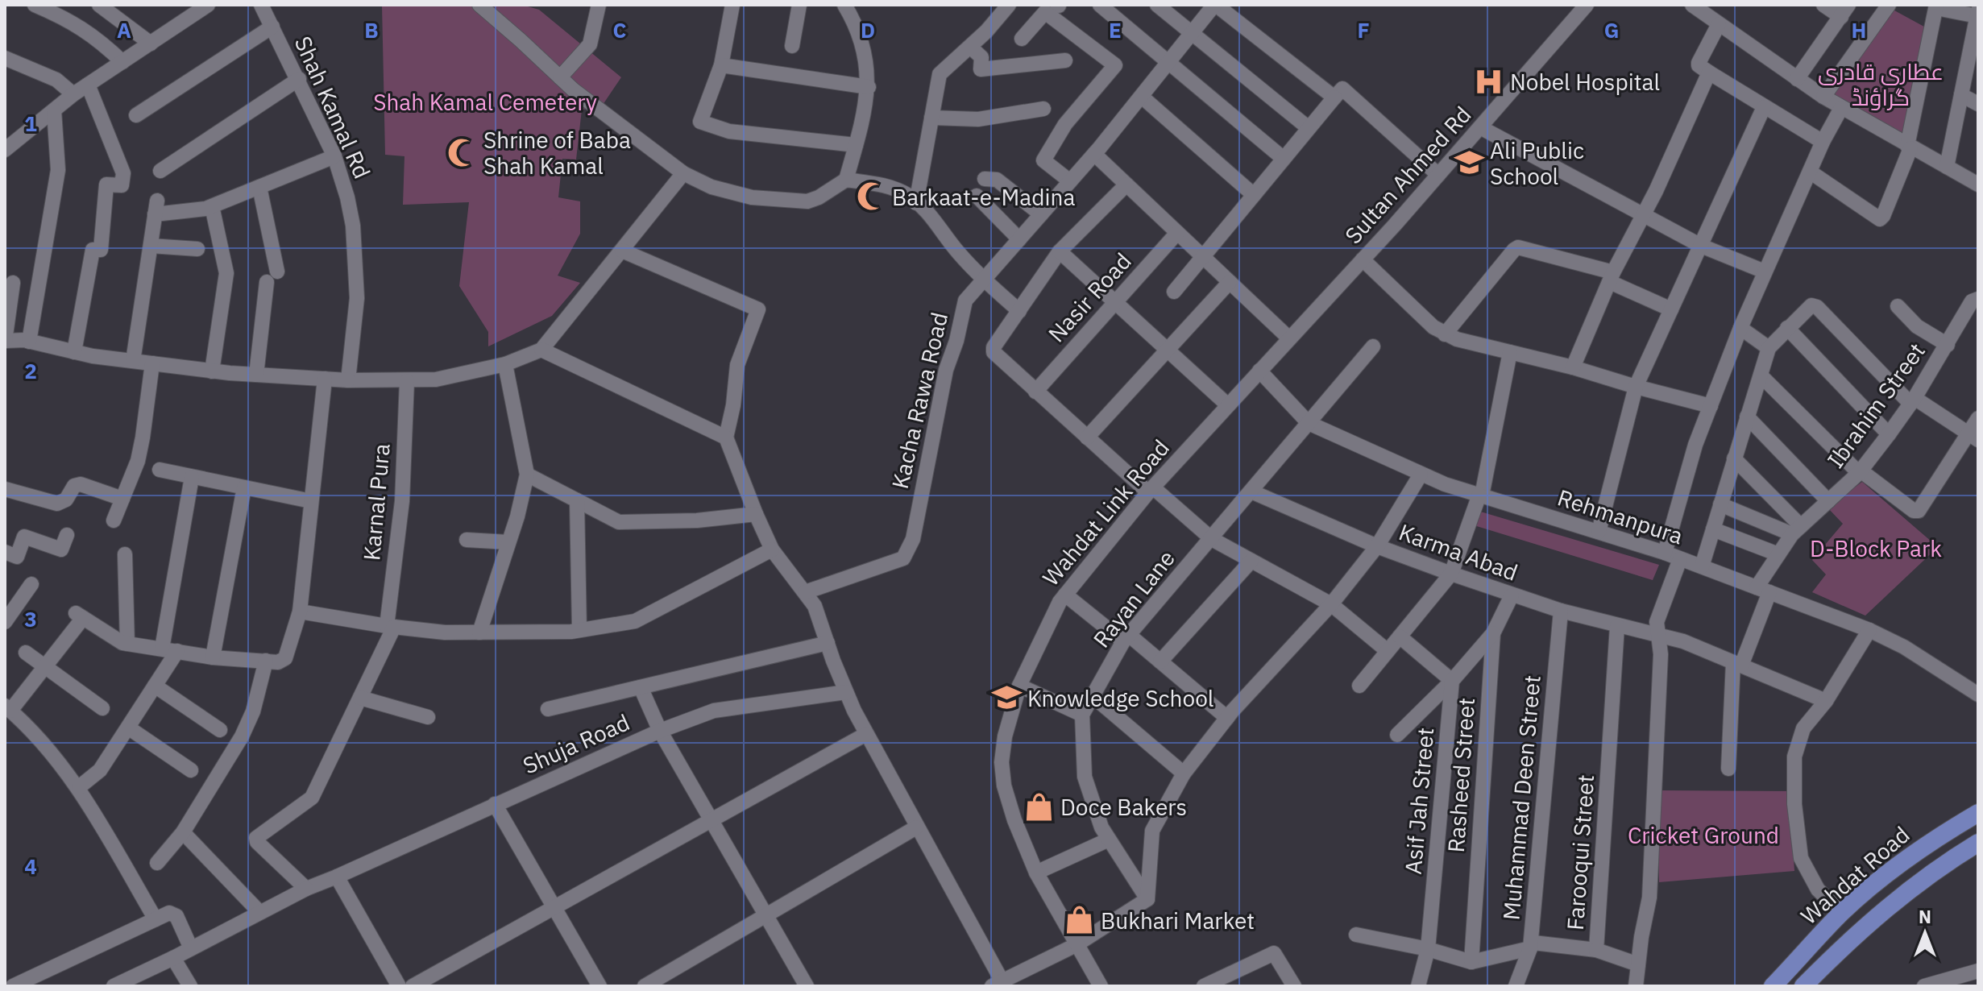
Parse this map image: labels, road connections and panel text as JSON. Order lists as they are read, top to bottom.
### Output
{
  "streets": {
    "main road": ["Wahdat Road"],
    "street": [
      "Shah Kamal Rd",
      "Sultan Ahmed Rd",
      "Nasir Road",
      "Kacha Rawa Road",
      "Ibrahim Street",
      "Karnal Pura",
      "Wahdat Link Road",
      "Rehmanpura",
      "Karma Abad",
      "Rayan Lane",
      "Shuja Road",
      "Rasheed Street",
      "Muhammad Deen Street",
      "Asif Jah Street",
      "Farooqui Street"
    ]
  },
  "crossings": [
    ["Sultan Ahmed Rd", "Wahdat Link Road"],
    ["Sultan Ahmed Rd", "Rehmanpura"],
    ["Ibrahim Street", "Rehmanpura"],
    ["Ibrahim Street", "Karma Abad"],
    ["Karnal Pura", "Shuja Road"],
    ["Wahdat Link Road", "Rehmanpura"],
    ["Rehmanpura", "Rayan Lane"],
    ["Karma Abad", "Rayan Lane"],
    ["Karma Abad", "Rasheed Street"],
    ["Karma Abad", "Muhammad Deen Street"],
    ["Karma Abad", "Farooqui Street"],
    ["Rasheed Street", "Farooqui Street"],
    ["Muhammad Deen Street", "Farooqui Street"],
    ["Asif Jah Street", "Farooqui Street"]
  ],
  "parks": [
    "عطاری قادری گراؤنڈ",
    "Shah Kamal Cemetery",
    "D-Block Park",
    "Cricket Ground"
  ],
  "places": {
    "hospital": ["Nobel Hospital"],
    "mosque": ["Shrine of Baba Shah Kamal", "Barkaat-e-Madina"],
    "school or university": ["Ali Public School", "Knowledge School"],
    "shop": ["Doce Bakers", "Bukhari Market"]
  },
  "north": "top",
  "grid": {
    "columns": [
      "A",
      "B",
      "C",
      "D",
      "E",
      "F",
      "G",
      "H"
    ],
    "rows": [
      "1",
      "2",
      "3",
      "4"
    ]
  }
}
